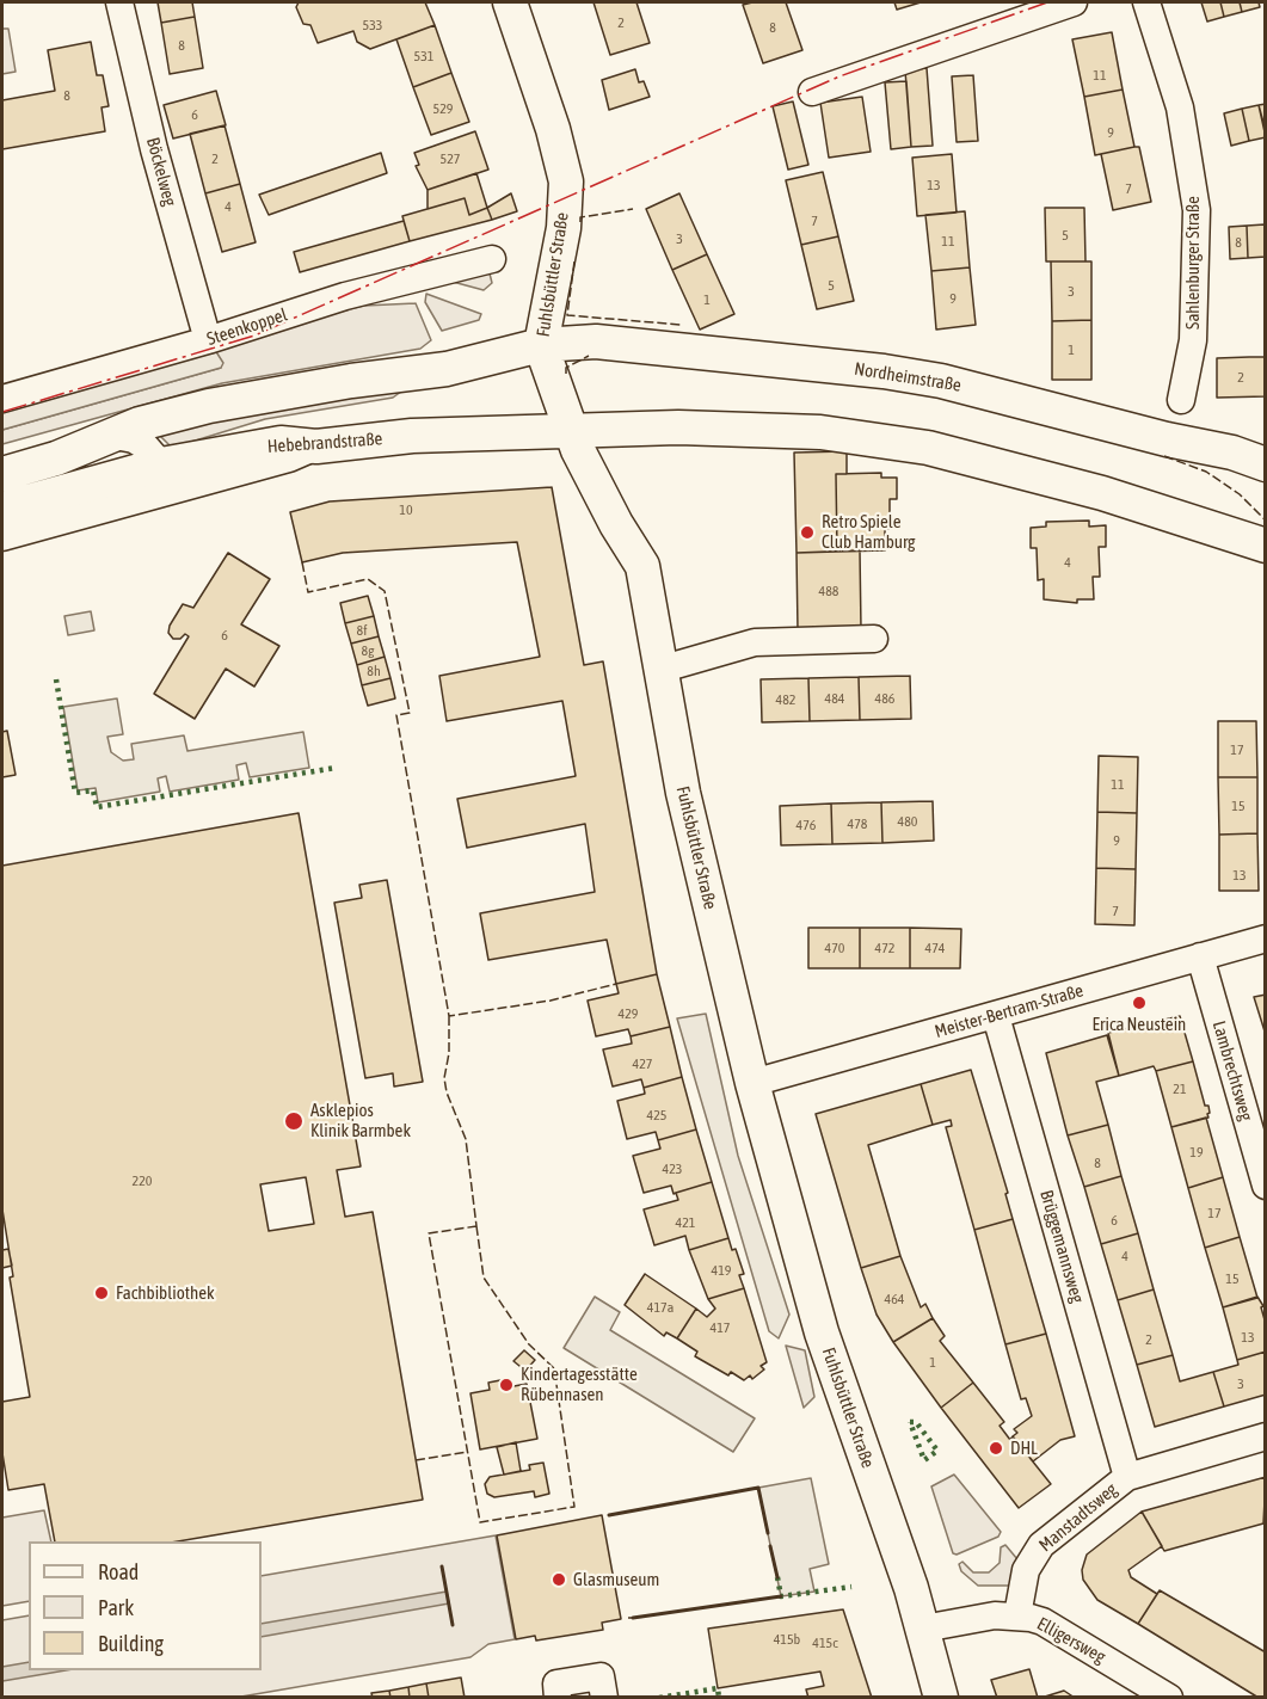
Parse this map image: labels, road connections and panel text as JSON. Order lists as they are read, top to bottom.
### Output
{
  "streets": {
    "main road": ["Fuhlsbüttler Straße", "Nordheimstraße", "Hebebrandstraße"],
    "street": [
      "Böckelweg",
      "Sahlenburger Straße",
      "Steenkoppel",
      "Meister-Bertram-Straße",
      "Lambrechtsweg",
      "Brüggemannsweg",
      "Manstadtsweg",
      "Elligersweg"
    ]
  },
  "crossings": [
    ["Böckelweg", "Steenkoppel"],
    ["Fuhlsbüttler Straße", "Nordheimstraße"],
    ["Fuhlsbüttler Straße", "Hebebrandstraße"],
    ["Fuhlsbüttler Straße", "Meister-Bertram-Straße"],
    ["Fuhlsbüttler Straße", "Elligersweg"],
    ["Meister-Bertram-Straße", "Lambrechtsweg"],
    ["Meister-Bertram-Straße", "Brüggemannsweg"],
    ["Brüggemannsweg", "Manstadtsweg"],
    ["Manstadtsweg", "Elligersweg"]
  ],
  "places": [
    "Retro Spiele Club Hamburg",
    "Erica Neustein",
    "Asklepios Klinik Barmbek",
    "Fachbibliothek",
    "Kindertagesstätte Rübennasen",
    "DHL",
    "Glasmuseum"
  ],
  "house_numbers": [
    "2",
    "533",
    "8",
    "8",
    "531",
    "11",
    "8",
    "529",
    "6",
    "9",
    "2",
    "527",
    "13",
    "7",
    "4",
    "7",
    "5",
    "3",
    "11",
    "8",
    "5",
    "3",
    "9",
    "1",
    "1",
    "2",
    "10",
    "4",
    "488",
    "8f",
    "6",
    "8g",
    "8h",
    "484",
    "486",
    "482",
    "17",
    "11",
    "15",
    "480",
    "478",
    "476",
    "9",
    "13",
    "7",
    "470",
    "472",
    "474",
    "429",
    "427",
    "21",
    "425",
    "19",
    "8",
    "423",
    "220",
    "17",
    "6",
    "421",
    "4",
    "419",
    "15",
    "464",
    "417a",
    "417",
    "13",
    "2",
    "1",
    "3",
    "415b",
    "415c"
  ],
  "legend": ["Road", "Park", "Building"]
}
